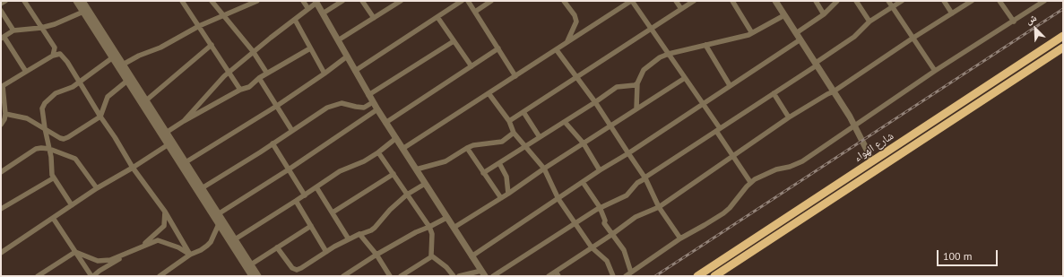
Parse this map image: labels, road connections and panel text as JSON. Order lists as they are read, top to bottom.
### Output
{
  "streets": {
    "highway": ["شارع الهواء"]
  },
  "scale_bar": "100 m",
  "north": "top left"
}
